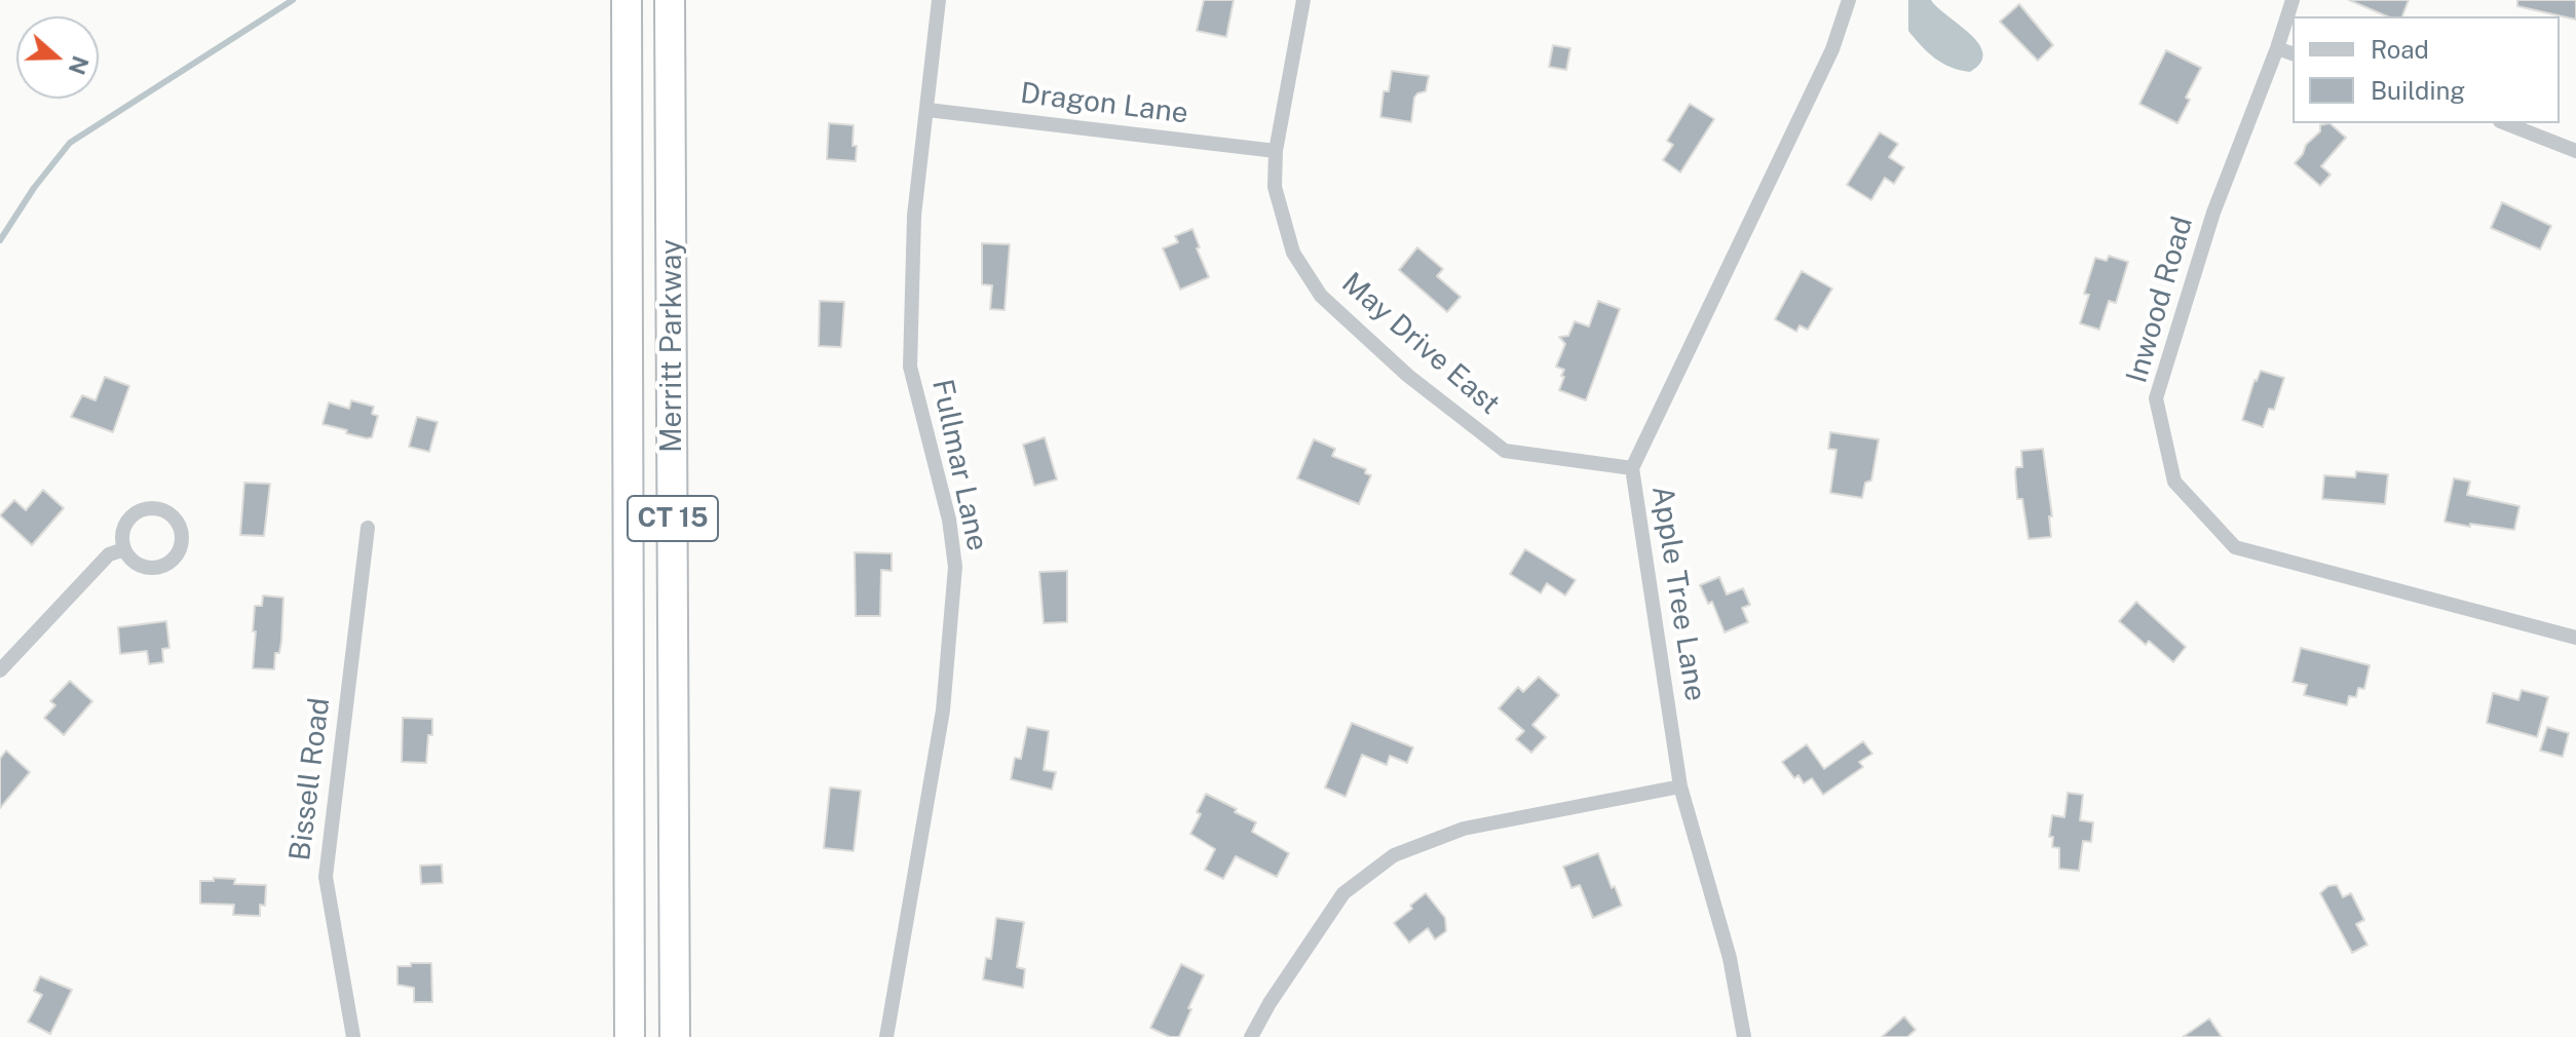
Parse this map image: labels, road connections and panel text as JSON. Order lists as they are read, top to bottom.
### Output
{
  "streets": {
    "highway": ["Merritt Parkway", "CT 15"],
    "street": [
      "Dragon Lane",
      "Inwood Road",
      "May Drive East",
      "Fullmar Lane",
      "Apple Tree Lane",
      "Bissell Road"
    ]
  },
  "crossings": [
    ["Dragon Lane", "May Drive East"],
    ["Dragon Lane", "Fullmar Lane"],
    ["May Drive East", "Apple Tree Lane"]
  ],
  "legend": ["Road", "Building"],
  "north": "right"
}
